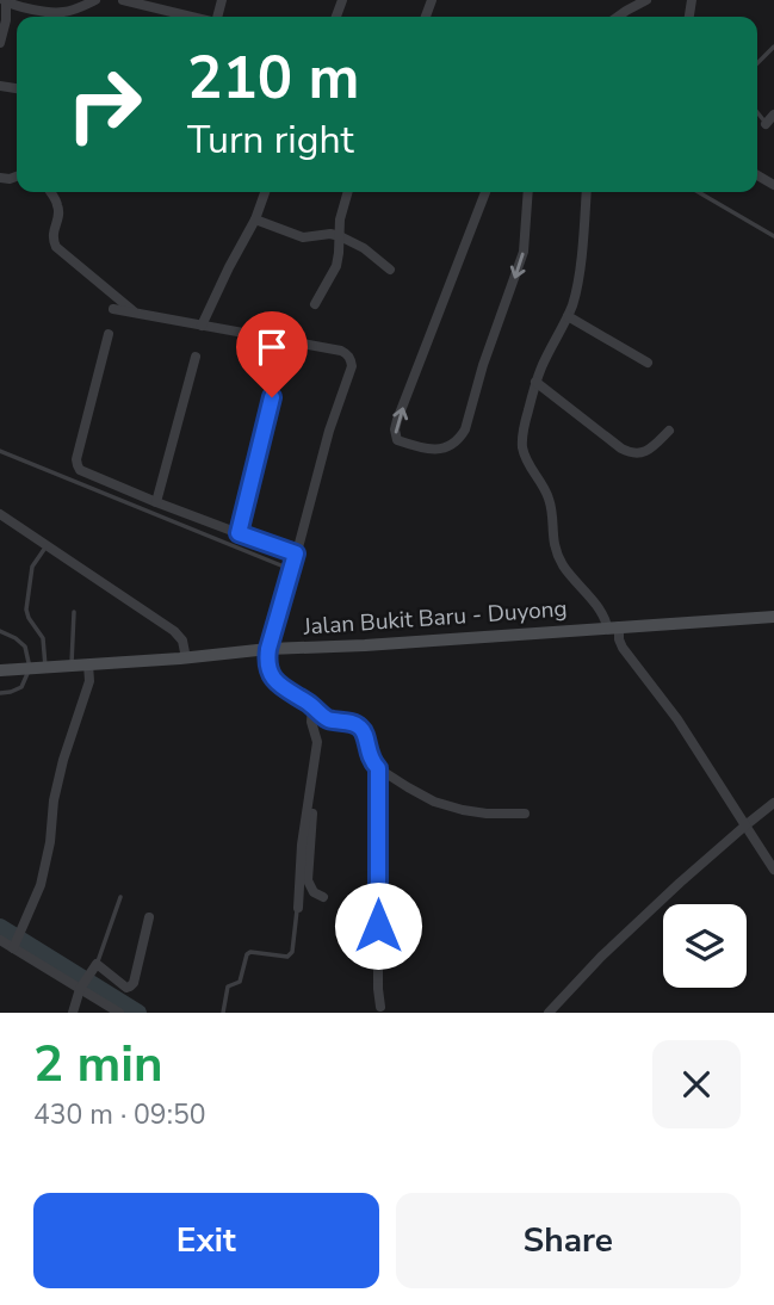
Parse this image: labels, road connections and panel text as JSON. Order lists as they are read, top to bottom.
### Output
{
  "streets": {
    "main road": ["Jalan Bukit Baru - Duyong"]
  },
  "page": {
    "turn": ["210 m", "Turn right"],
    "heading": ["2 min", "430 m · 09:50"],
    "buttons": ["Exit", "Share"]
  }
}
